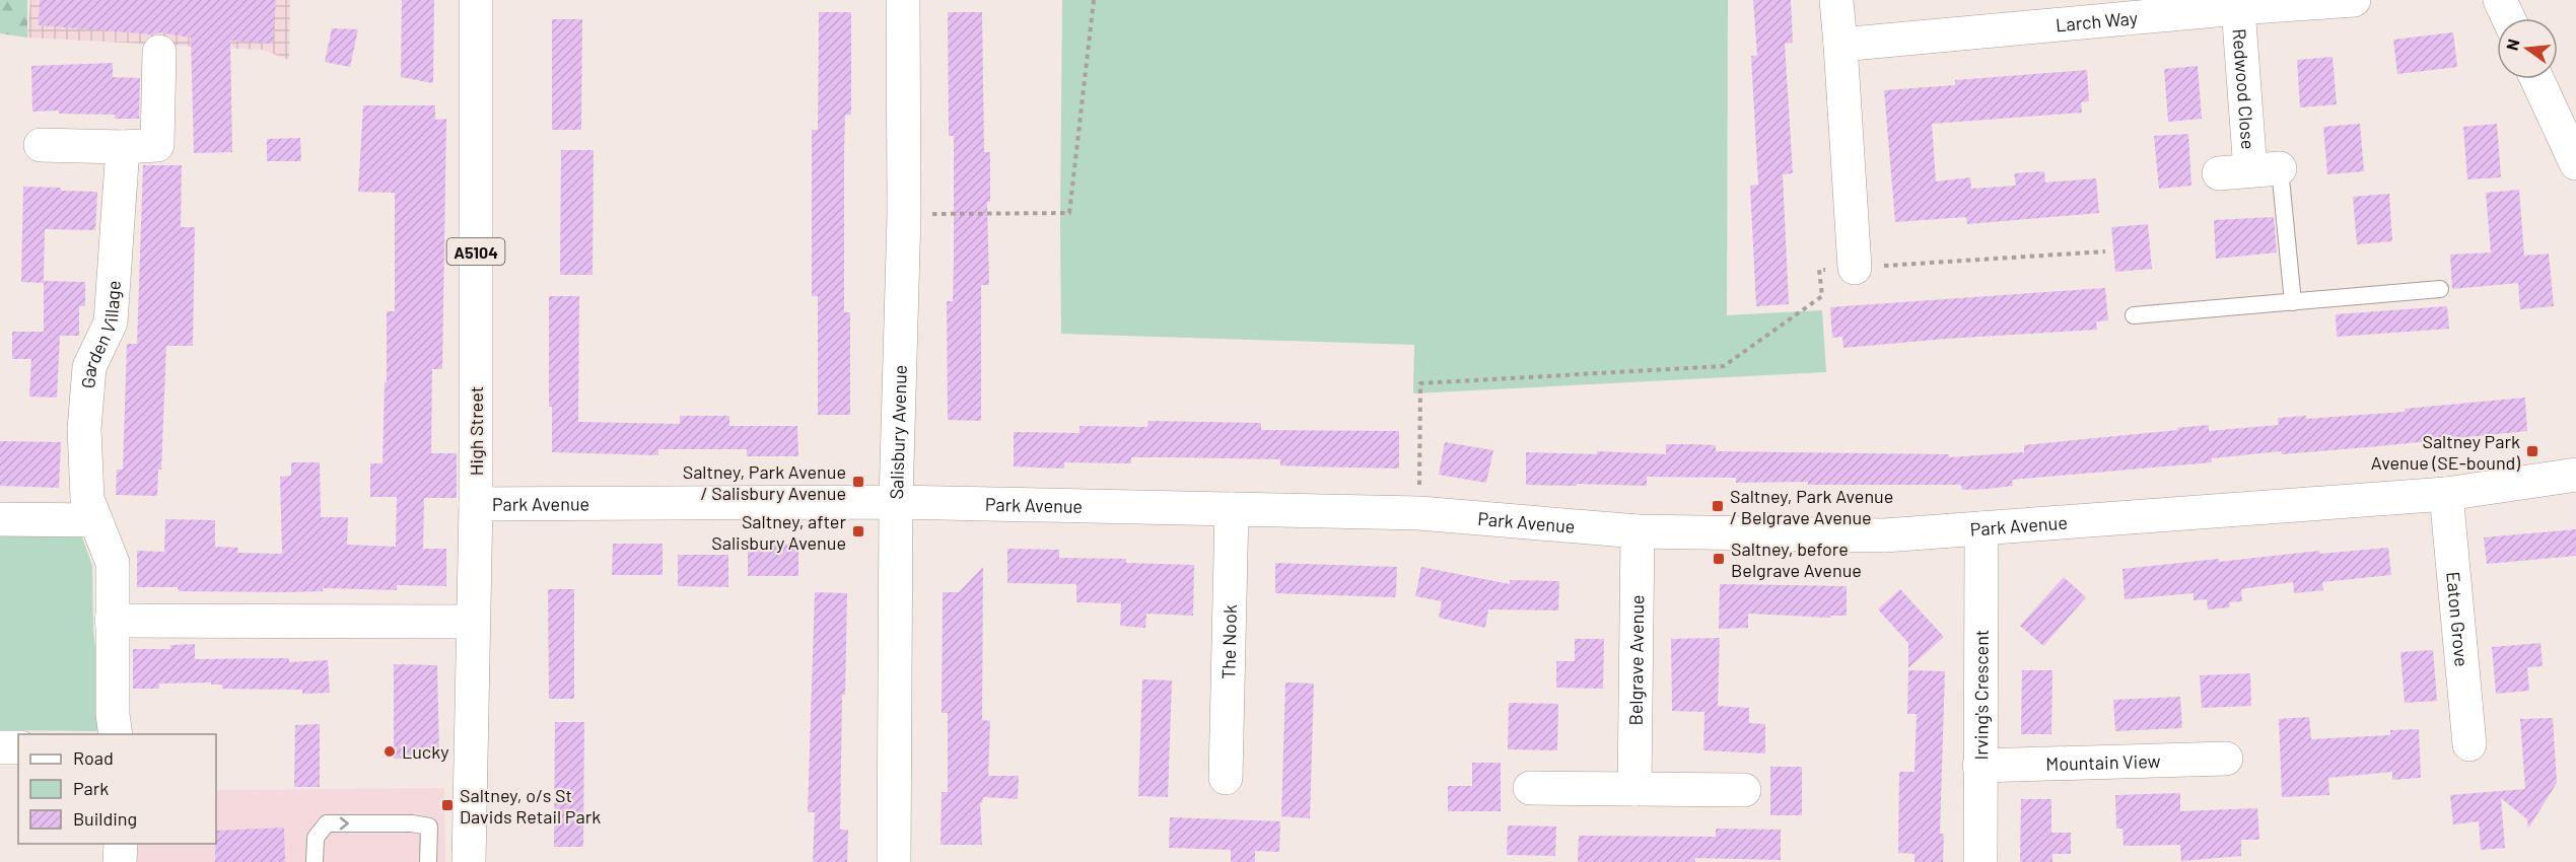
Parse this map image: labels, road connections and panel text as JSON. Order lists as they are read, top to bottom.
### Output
{
  "streets": {
    "street": [
      "Larch Way",
      "Redwood Close",
      "A5104",
      "Garden Village",
      "High Street",
      "Salisbury Avenue",
      "Park Avenue",
      "Eaton Grove",
      "The Nook",
      "Belgrave Avenue",
      "Irving's Crescent",
      "Mountain View"
    ]
  },
  "crossings": [
    ["Larch Way", "Redwood Close"],
    ["High Street", "Park Avenue"],
    ["Salisbury Avenue", "Park Avenue"],
    ["Park Avenue", "Eaton Grove"],
    ["Park Avenue", "The Nook"],
    ["Park Avenue", "Belgrave Avenue"],
    ["Park Avenue", "Irving's Crescent"],
    ["Irving's Crescent", "Mountain View"]
  ],
  "places": {
    "transit": [
      "Saltney Park Avenue (SE-bound)",
      "Saltney, Park Avenue / Salisbury Avenue",
      "Saltney, Park Avenue / Belgrave Avenue",
      "Saltney, after Salisbury Avenue",
      "Saltney, before Belgrave Avenue",
      "Saltney, o/s St Davids Retail Park"
    ],
    "other": ["Lucky"]
  },
  "legend": ["Road", "Park", "Building"],
  "north": "left"
}
